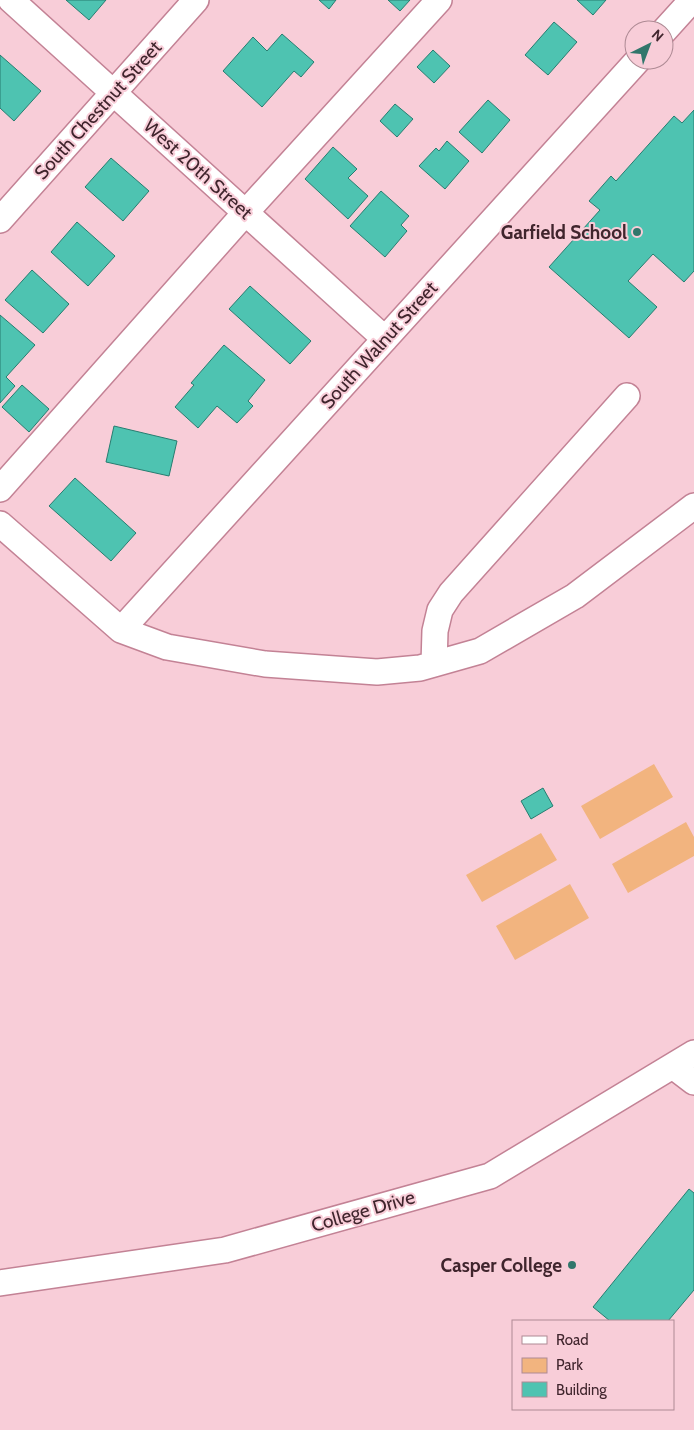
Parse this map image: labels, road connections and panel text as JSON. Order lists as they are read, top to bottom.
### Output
{
  "streets": {
    "street": [
      "South Chestnut Street",
      "West 20th Street",
      "South Walnut Street",
      "College Drive"
    ]
  },
  "crossings": [
    ["South Chestnut Street", "West 20th Street"],
    ["West 20th Street", "South Walnut Street"]
  ],
  "places": ["Garfield School", "Casper College"],
  "legend": ["Road", "Park", "Building"],
  "north": "top right"
}
